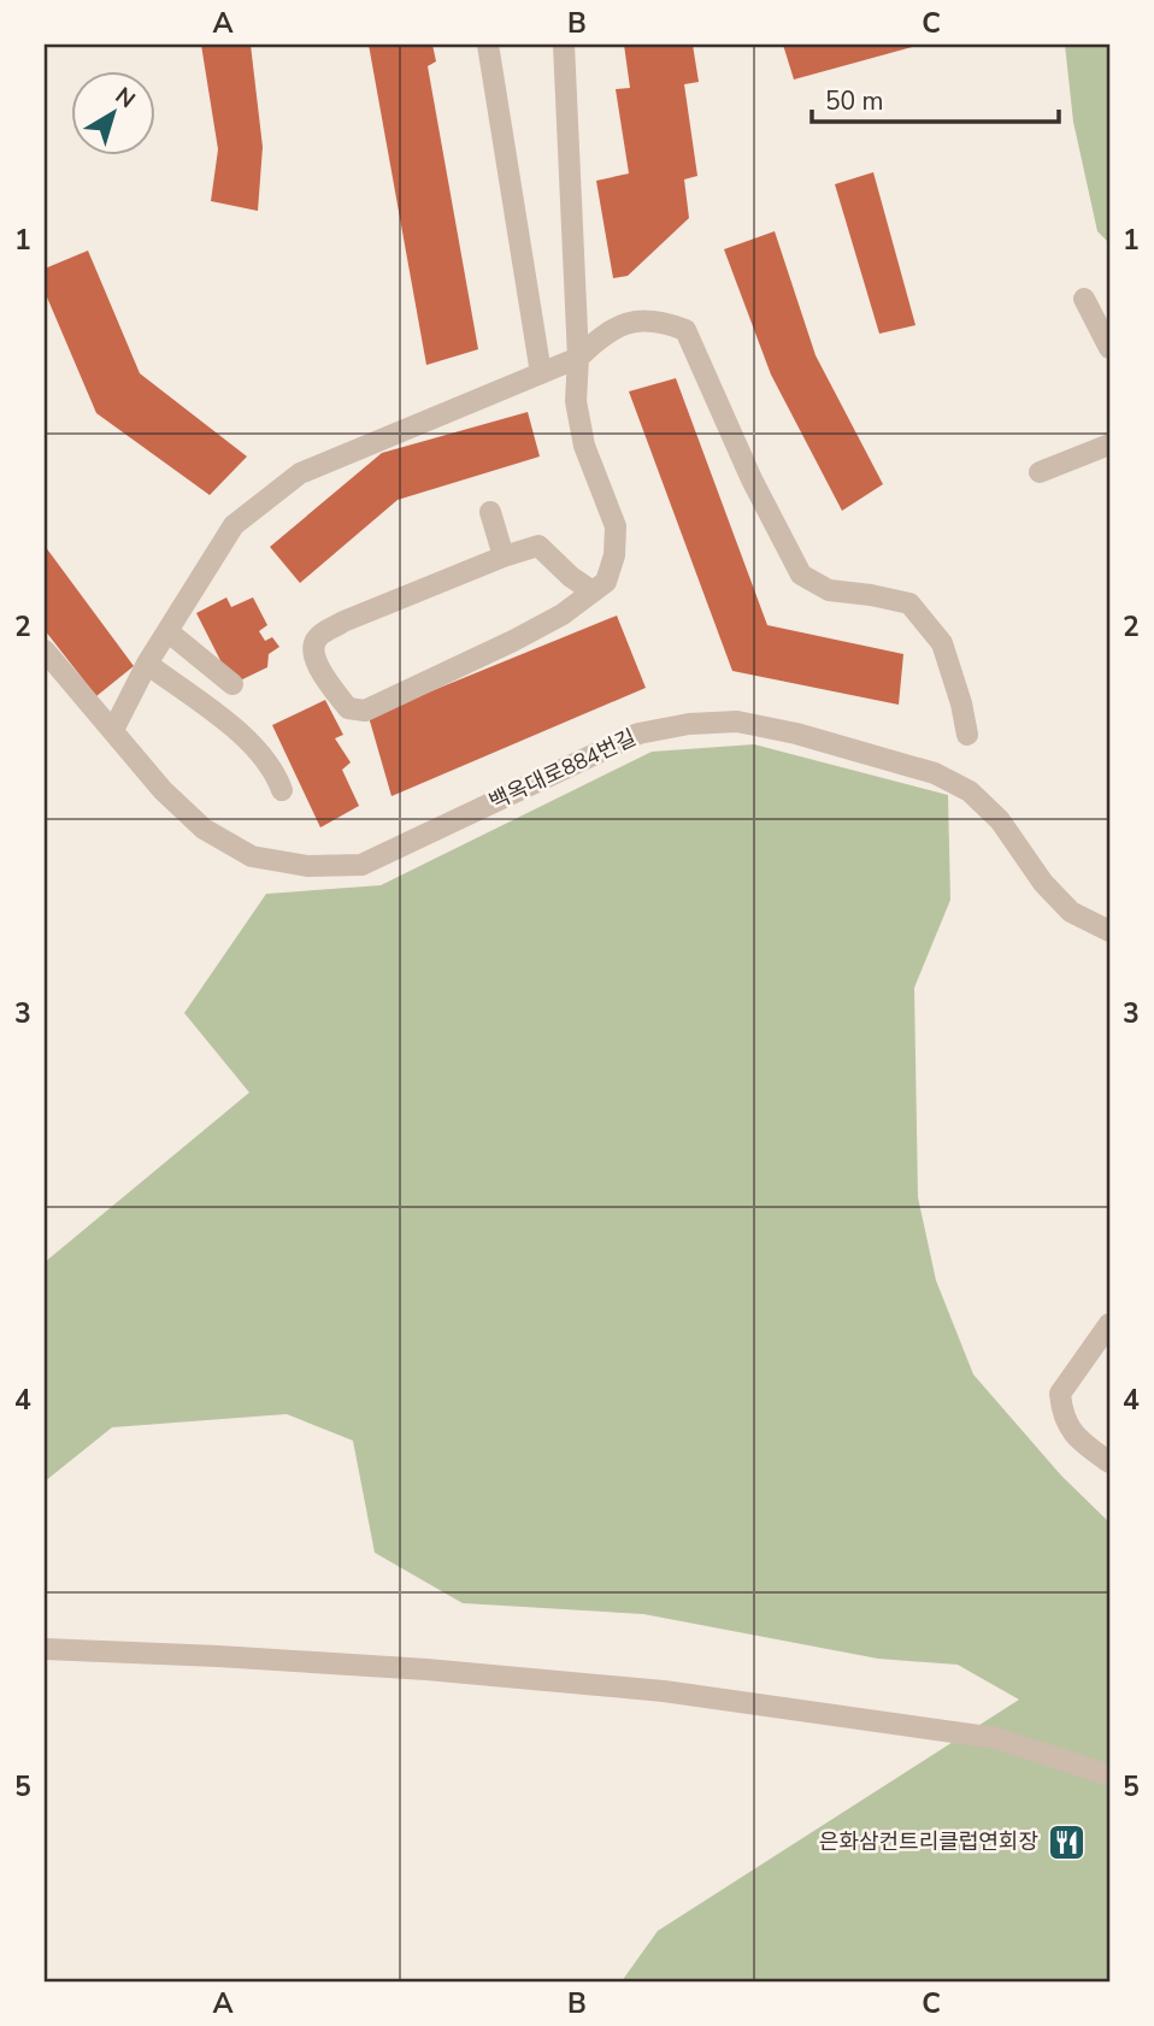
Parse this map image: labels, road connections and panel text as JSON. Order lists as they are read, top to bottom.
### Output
{
  "streets": {
    "street": ["백옥대로884번길"]
  },
  "places": {
    "restaurant": ["은화삼컨트리클럽연회장"]
  },
  "scale_bar": "50 m",
  "north": "top right",
  "grid": {
    "columns": ["A", "B", "C"],
    "rows": [
      "1",
      "2",
      "3",
      "4",
      "5"
    ]
  }
}
